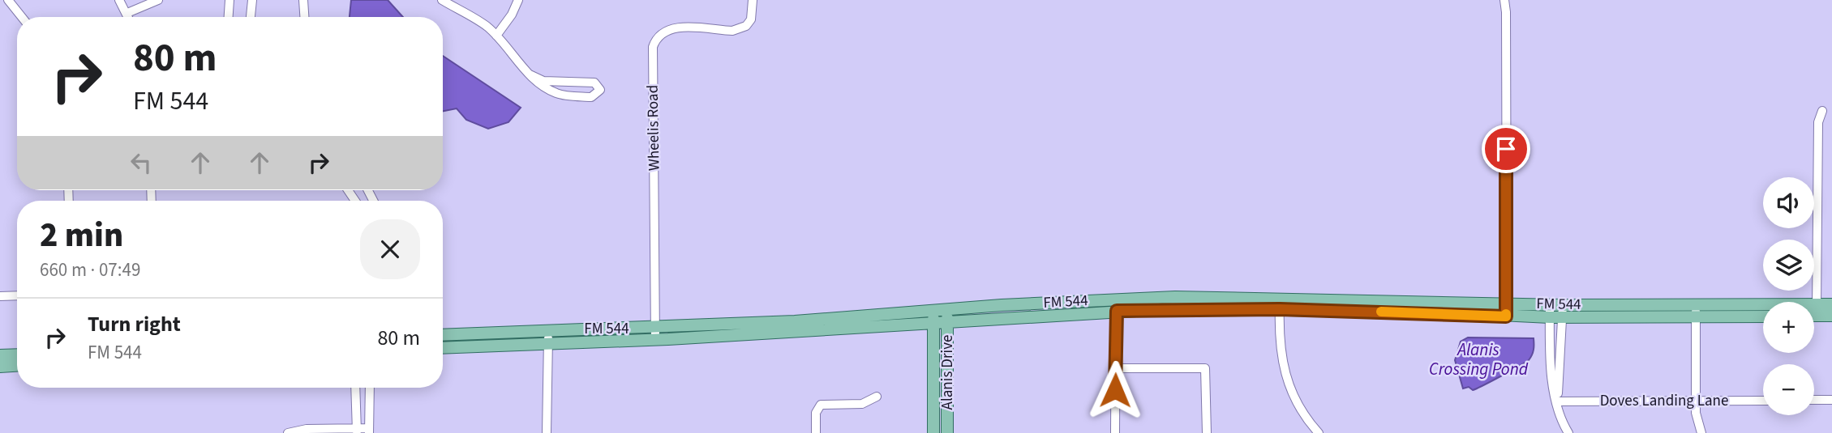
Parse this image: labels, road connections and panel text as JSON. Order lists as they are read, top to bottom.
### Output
{
  "streets": {
    "main road": ["FM 544", "Alanis Drive"],
    "street": ["Wheelis Road", "Doves Landing Lane"]
  },
  "crossings": [
    ["Wheelis Road", "FM 544"],
    ["FM 544", "Alanis Drive"]
  ],
  "water": ["Alanis Crossing Pond"],
  "page": {
    "turn": ["80 m", "FM 544"],
    "map_buttons": ["+", "−"],
    "heading": ["2 min", "660 m · 07:49"],
    "list": [
      {
        "name": "Turn right",
        "note": "FM 544",
        "value": "80 m"
      }
    ]
  }
}
